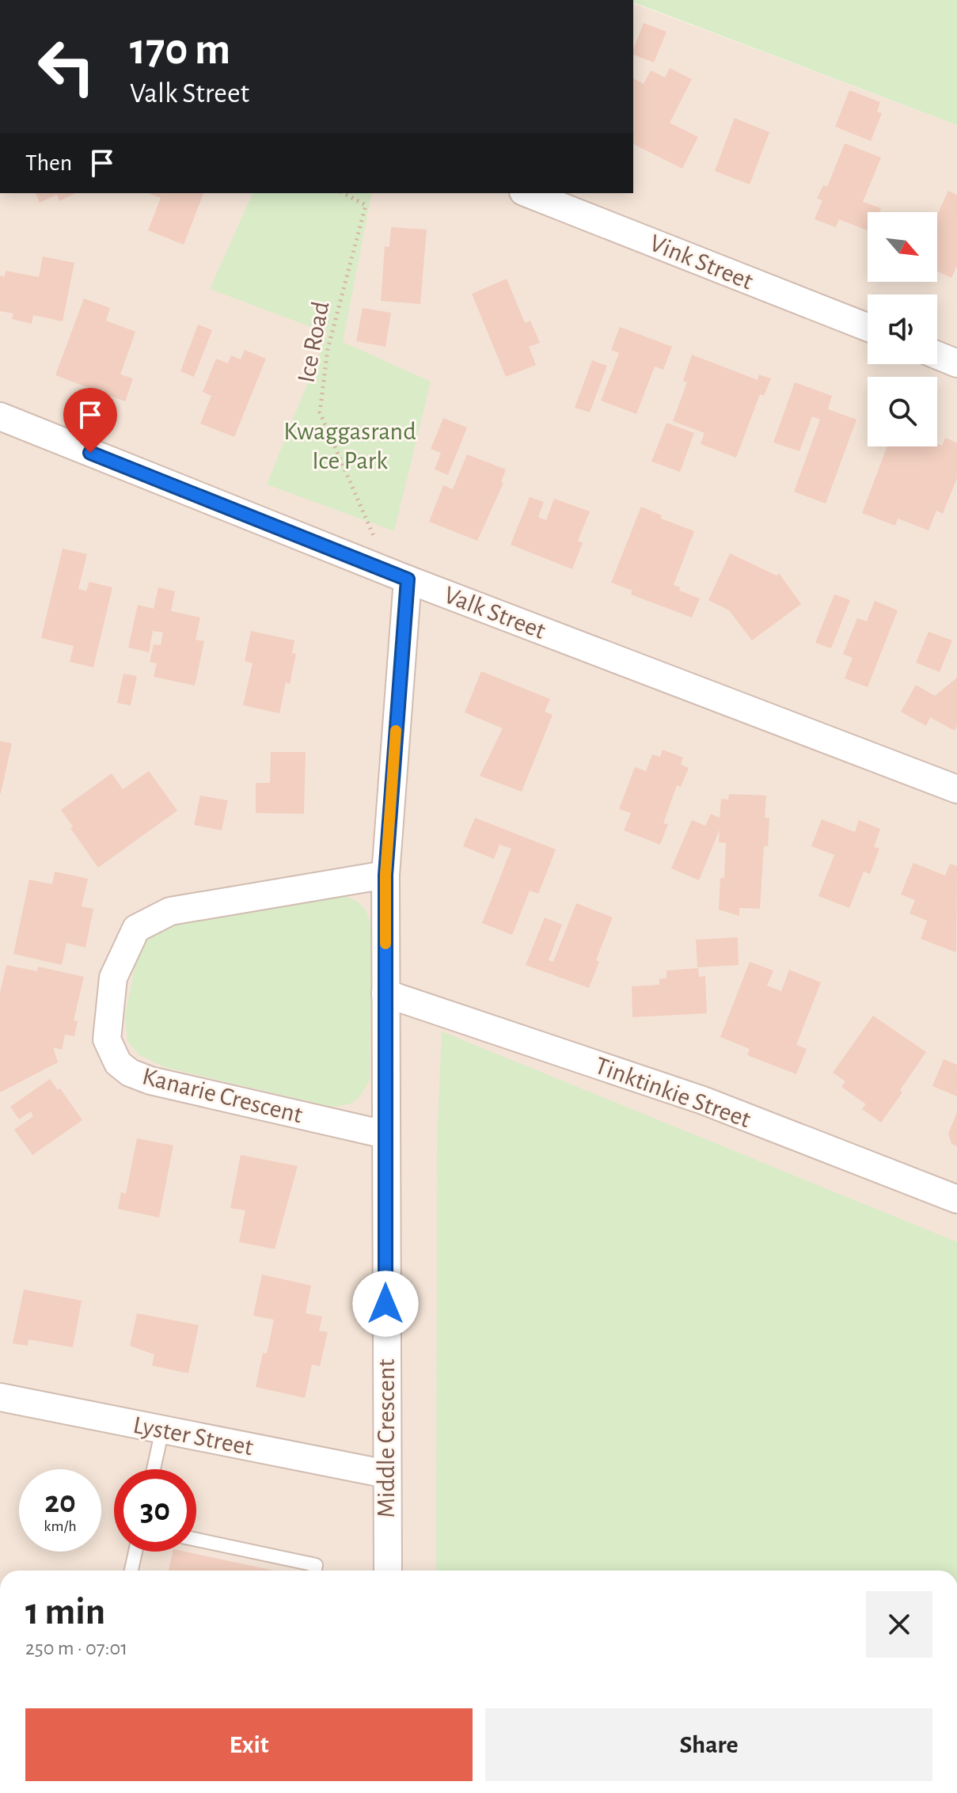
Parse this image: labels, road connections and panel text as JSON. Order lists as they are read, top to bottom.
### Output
{
  "streets": {
    "street": [
      "Vink Street",
      "Valk Street",
      "Tinktinkie Street",
      "Kanarie Crescent",
      "Lyster Street",
      "Middle Crescent"
    ],
    "path": ["Ice Road"]
  },
  "crossings": [
    ["Valk Street", "Middle Crescent"],
    ["Tinktinkie Street", "Middle Crescent"],
    ["Kanarie Crescent", "Middle Crescent"],
    ["Lyster Street", "Middle Crescent"]
  ],
  "parks": ["Kwaggasrand Ice Park"],
  "north": "bottom right",
  "page": {
    "turn": ["170 m", "Valk Street"],
    "then": "Then",
    "speed": "20 km/h",
    "limit": "30",
    "heading": ["1 min", "250 m · 07:01"],
    "buttons": ["Exit", "Share"]
  }
}
